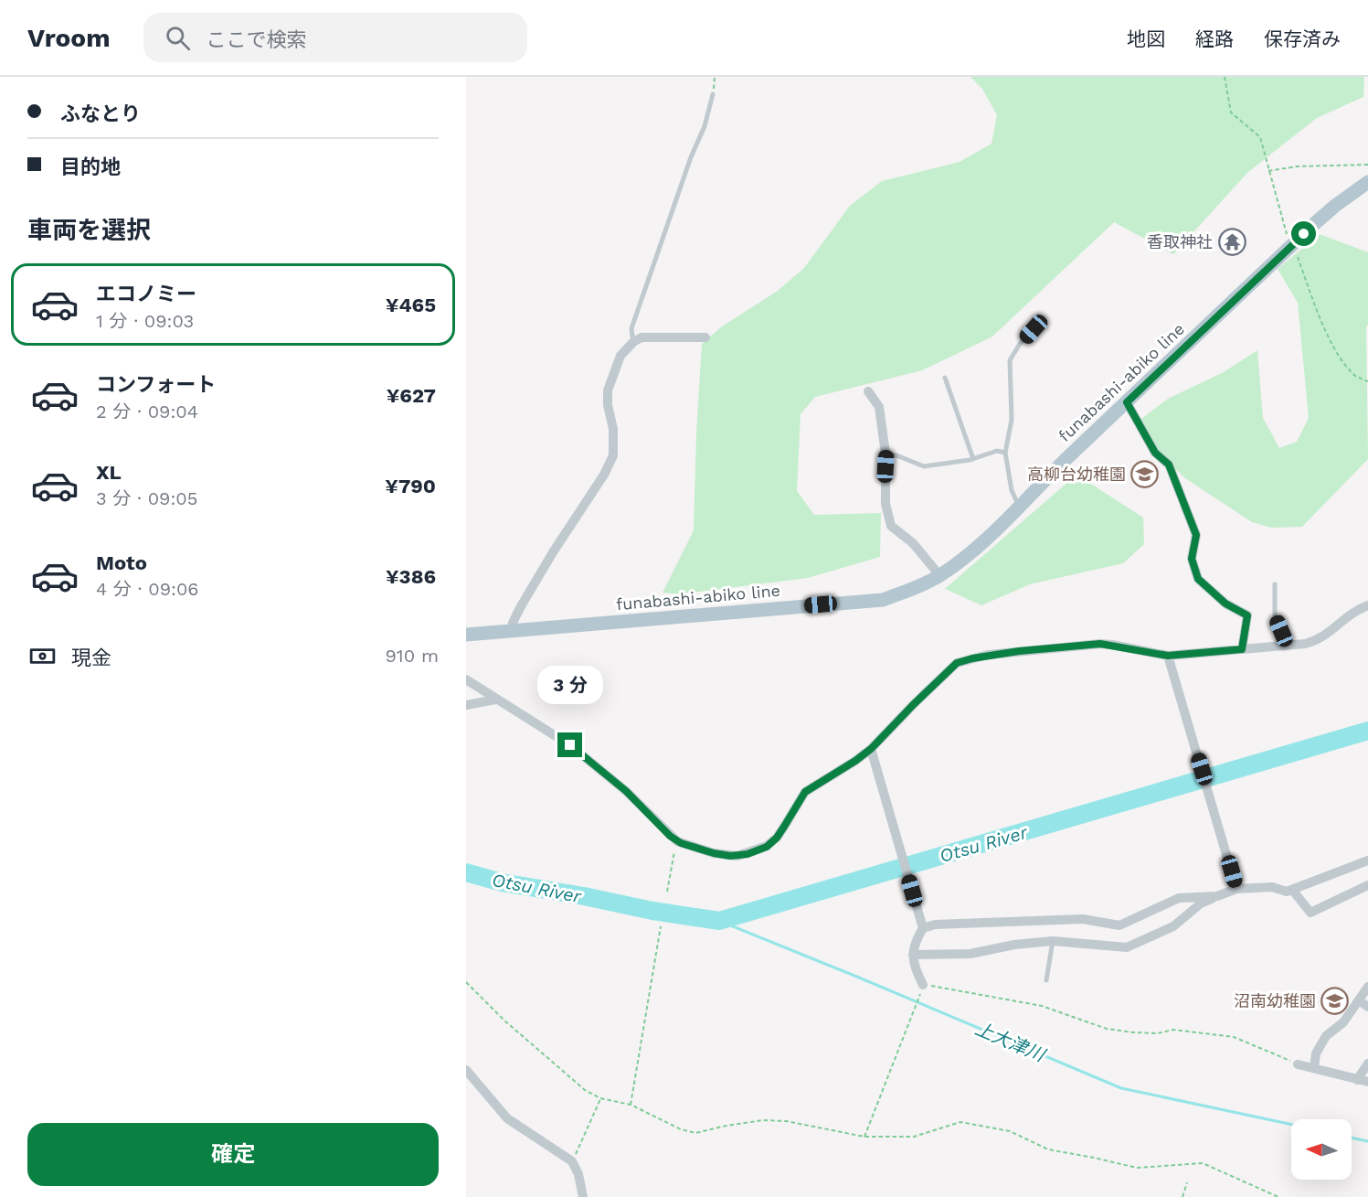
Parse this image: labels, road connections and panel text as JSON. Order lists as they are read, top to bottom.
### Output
{
  "streets": {
    "main road": ["funabashi-abiko line"]
  },
  "water": ["Otsu River", "上大津川"],
  "places": {
    "temple": ["香取神社"],
    "school or university": ["高柳台幼稚園", "沼南幼稚園"]
  },
  "north": "left",
  "page": {
    "header": "Vroom",
    "search": "ここで検索",
    "nav": ["地図", "経路", "保存済み"],
    "banner": ["ふなとり", "目的地"],
    "heading": "車両を選択",
    "list": [
      {
        "name": "エコノミー",
        "note": "1 分 · 09:03",
        "value": "¥465"
      },
      {
        "name": "コンフォート",
        "note": "2 分 · 09:04",
        "value": "¥627"
      },
      {
        "name": "XL",
        "note": "3 分 · 09:05",
        "value": "¥790"
      },
      {
        "name": "Moto",
        "note": "4 分 · 09:06",
        "value": "¥386"
      }
    ],
    "pay": ["現金", "910 m"],
    "bubble": "3 分",
    "buttons": "確定"
  }
}
